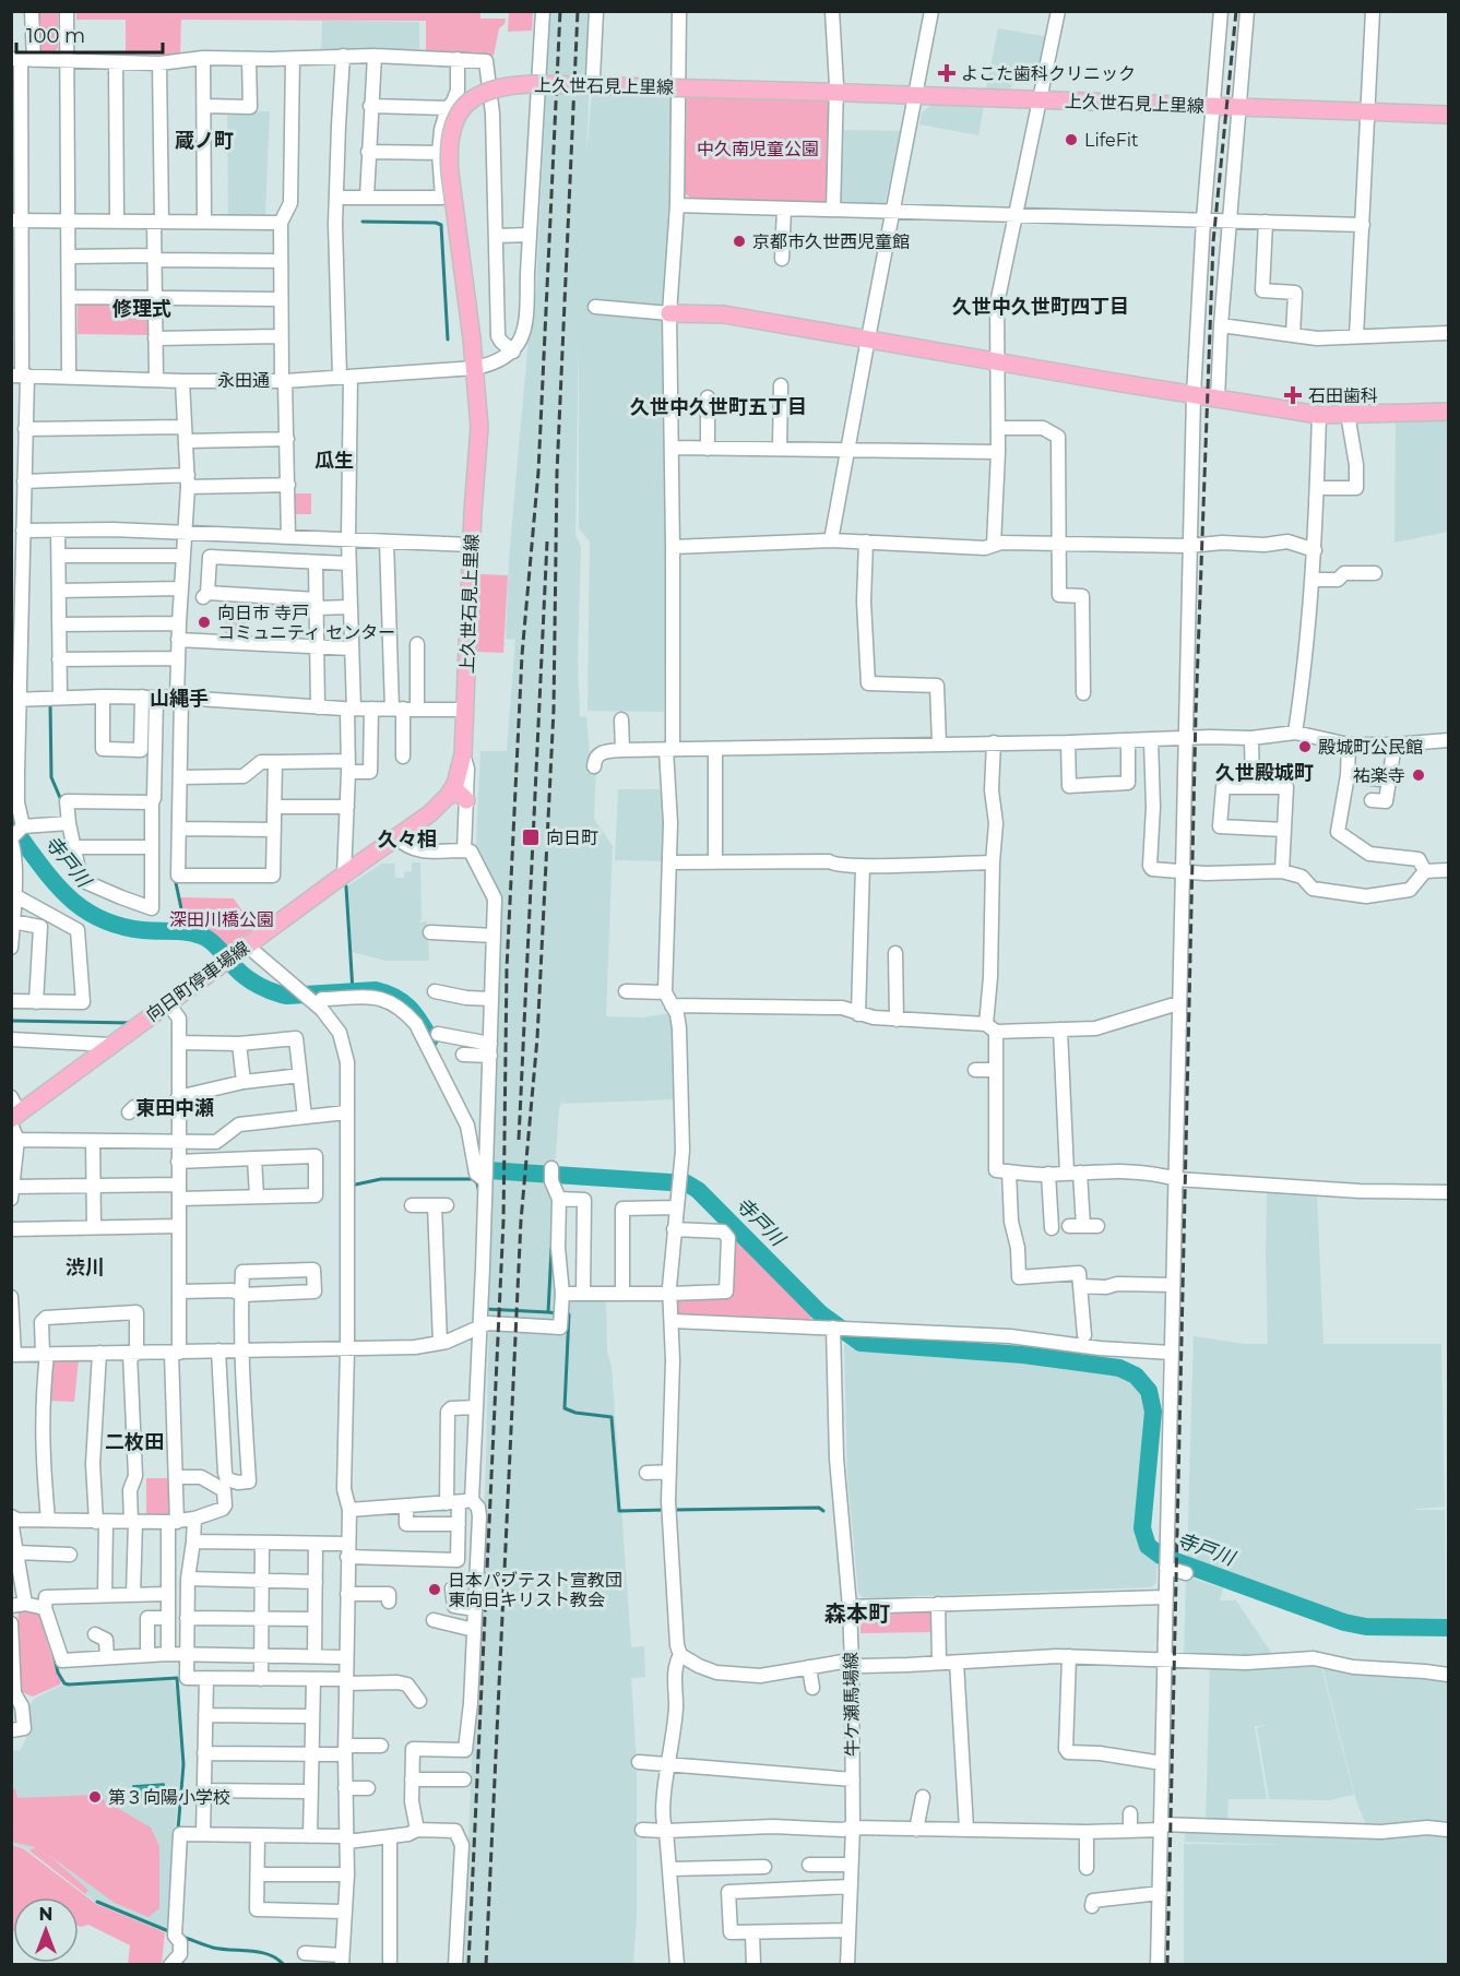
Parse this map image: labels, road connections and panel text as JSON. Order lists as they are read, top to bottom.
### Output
{
  "streets": {
    "main road": ["上久世石見上里線", "向日町停車場線"],
    "street": ["永田通", "牛ケ瀬馬場線"]
  },
  "crossings": [
    ["上久世石見上里線", "永田通"],
    ["上久世石見上里線", "向日町停車場線"]
  ],
  "districts": [
    "蔵ノ町",
    "久世中久世町四丁目",
    "修理式",
    "久世中久世町五丁目",
    "瓜生",
    "山縄手",
    "久世殿城町",
    "久々相",
    "東田中瀬",
    "渋川",
    "二枚田",
    "森本町"
  ],
  "water": ["寺戸川"],
  "parks": ["中久南児童公園", "深田川橋公園"],
  "places": {
    "health": ["よこた歯科クリニック", "石田歯科"],
    "other": [
      "LifeFit",
      "京都市久世西児童館",
      "向日市 寺戸 コミュニティ センター",
      "殿城町公民館",
      "祐楽寺",
      "日本パブテスト宣教団 東向日キリスト教会",
      "第３向陽小学校"
    ],
    "transit": ["向日町"]
  },
  "scale_bar": "100 m",
  "north": "top"
}
